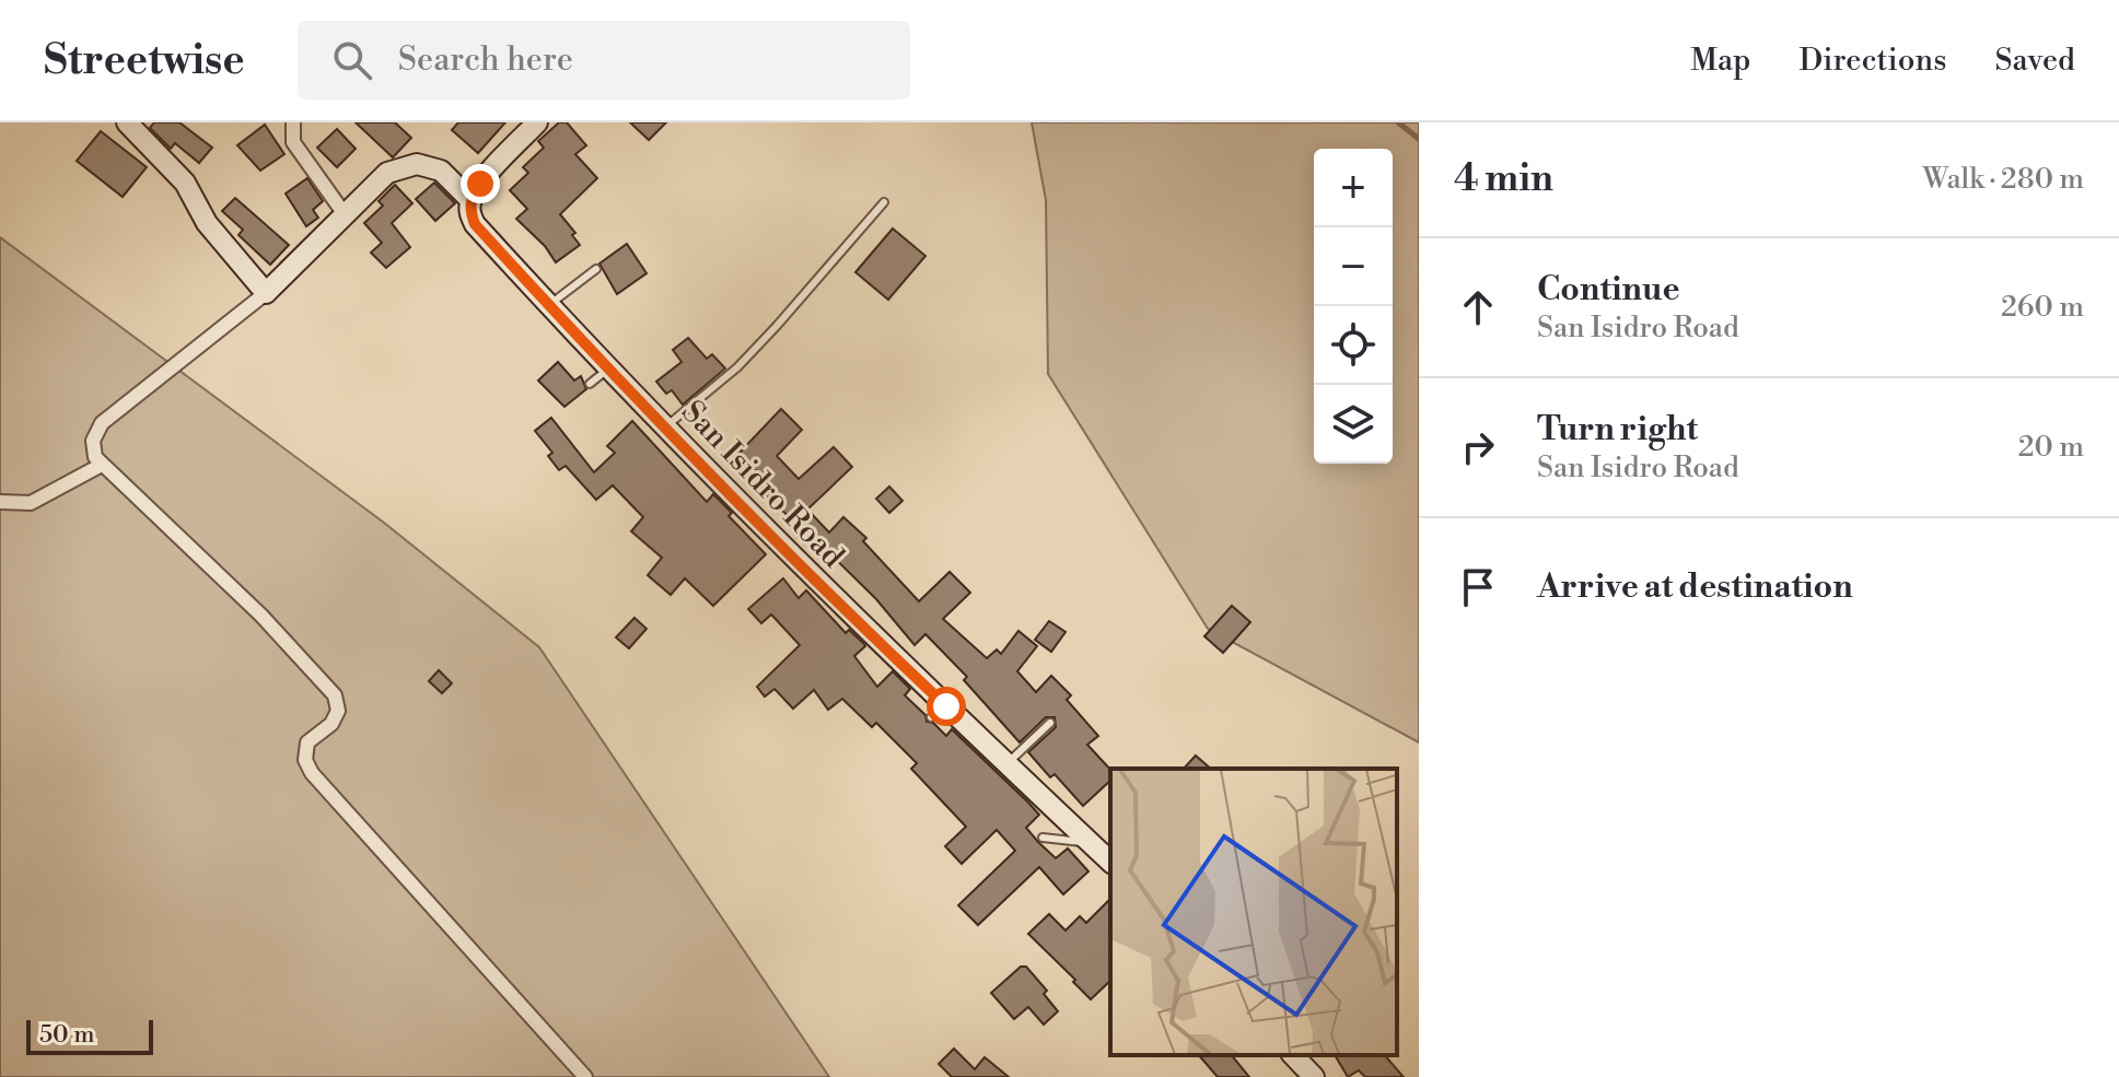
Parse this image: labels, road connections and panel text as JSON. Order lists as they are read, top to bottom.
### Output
{
  "streets": {
    "street": ["San Isidro Road"]
  },
  "scale_bar": "50 m",
  "page": {
    "header": "Streetwise",
    "search": "Search here",
    "nav": ["Map", "Directions", "Saved"],
    "heading": ["4 min", "Walk · 280 m"],
    "map_buttons": ["+", "−"],
    "list": [
      ["Continue", "San Isidro Road", "260 m"],
      ["Turn right", "San Isidro Road", "20 m"],
      "Arrive at destination"
    ],
    "scale": "50 m"
  }
}
